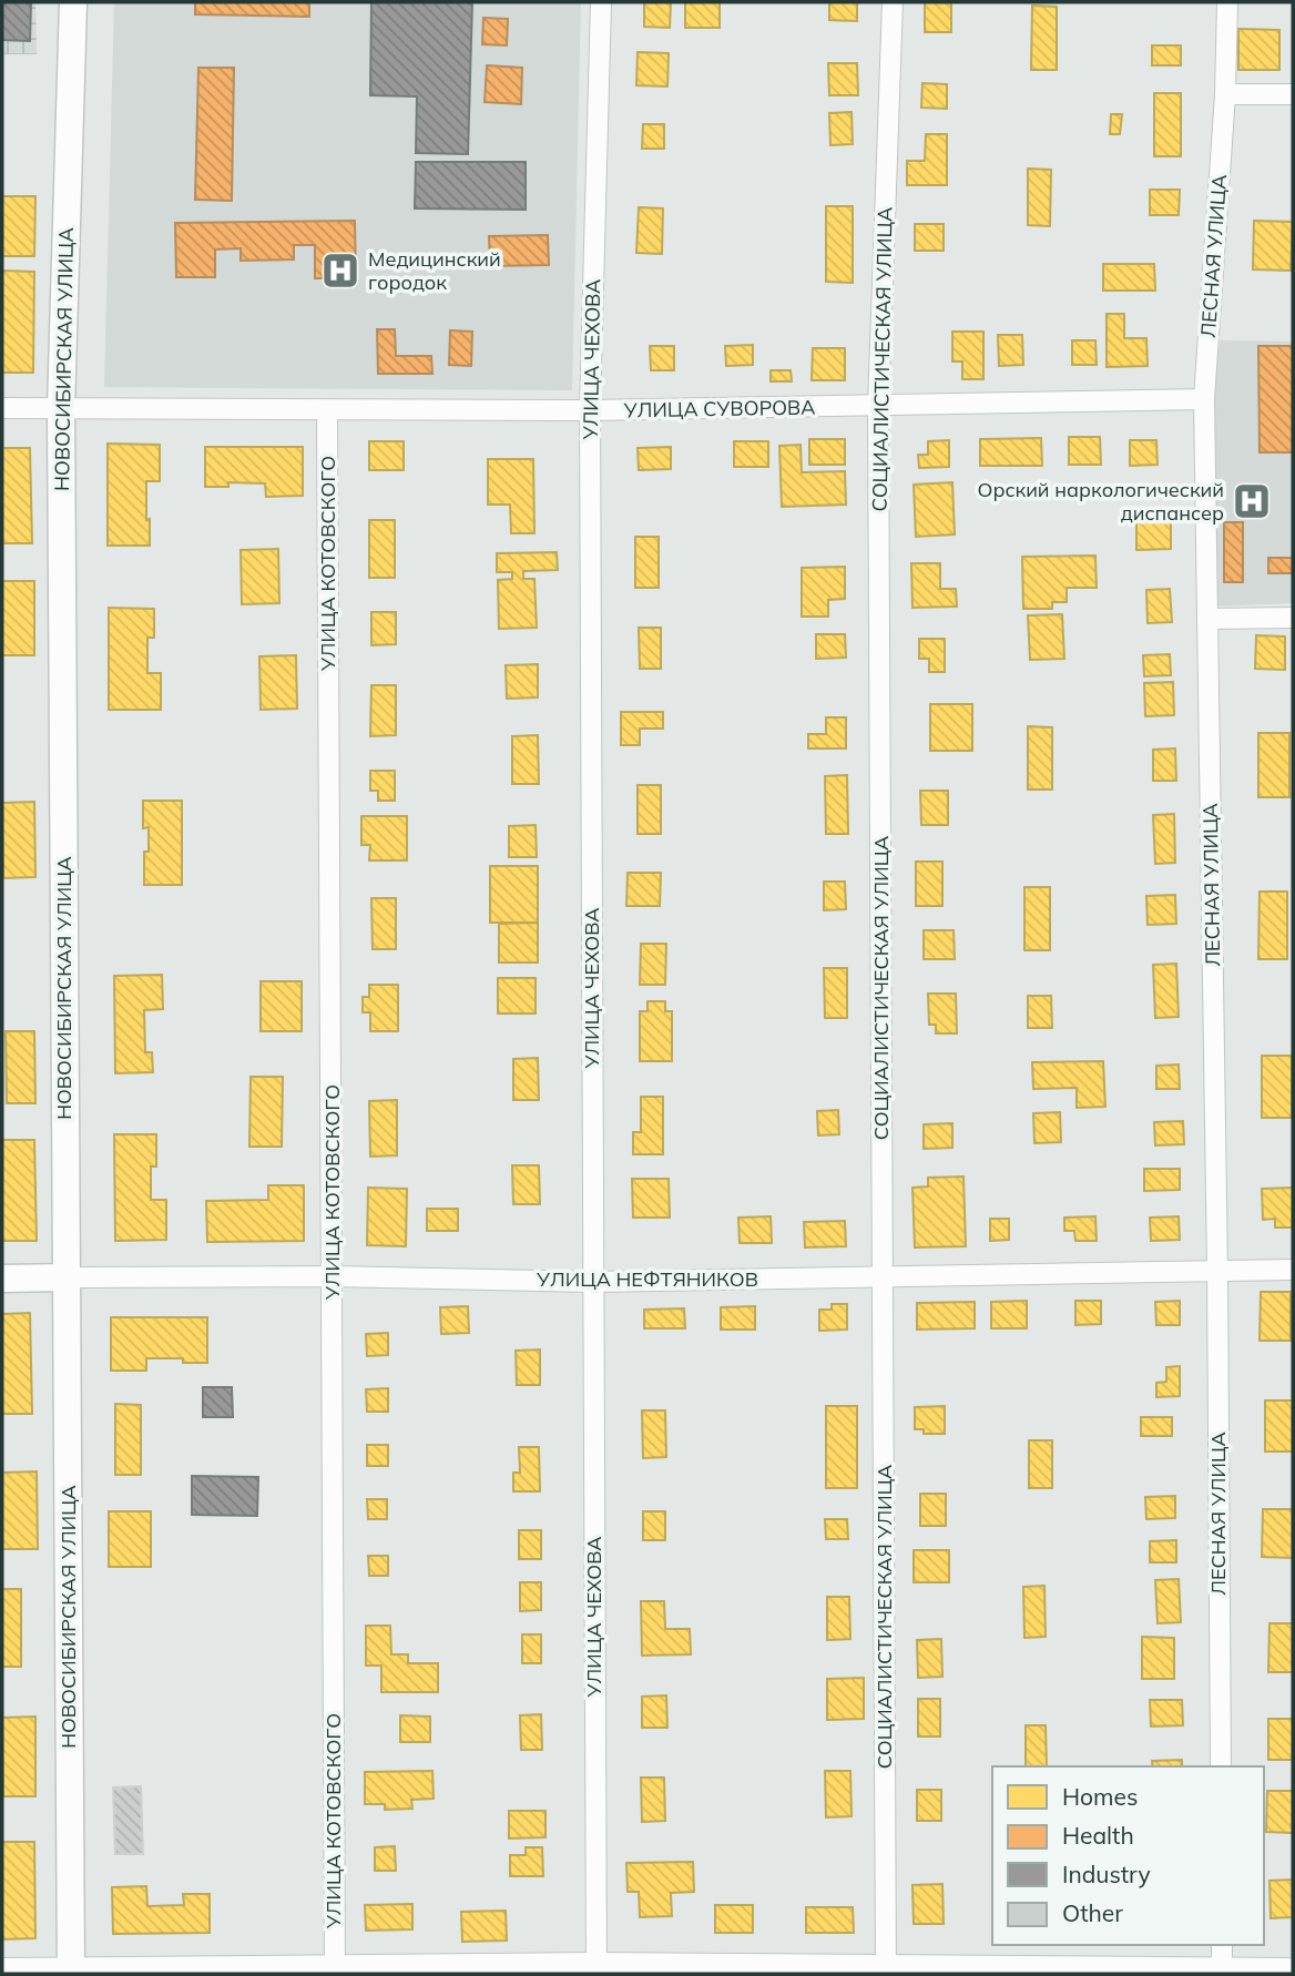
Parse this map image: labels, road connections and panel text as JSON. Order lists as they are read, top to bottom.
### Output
{
  "streets": {
    "main road": ["НОВОСИБИРСКАЯ УЛИЦА", "УЛИЦА НЕФТЯНИКОВ"],
    "street": [
      "ЛЕСНАЯ УЛИЦА",
      "УЛИЦА ЧЕХОВА",
      "СОЦИАЛИСТИЧЕСКАЯ УЛИЦА",
      "УЛИЦА СУВОРОВА",
      "УЛИЦА КОТОВСКОГО"
    ]
  },
  "crossings": [
    ["ЛЕСНАЯ УЛИЦА", "УЛИЦА СУВОРОВА"],
    ["ЛЕСНАЯ УЛИЦА", "УЛИЦА НЕФТЯНИКОВ"],
    ["НОВОСИБИРСКАЯ УЛИЦА", "УЛИЦА СУВОРОВА"],
    ["НОВОСИБИРСКАЯ УЛИЦА", "УЛИЦА НЕФТЯНИКОВ"],
    ["УЛИЦА ЧЕХОВА", "УЛИЦА СУВОРОВА"],
    ["УЛИЦА ЧЕХОВА", "УЛИЦА НЕФТЯНИКОВ"],
    ["СОЦИАЛИСТИЧЕСКАЯ УЛИЦА", "УЛИЦА СУВОРОВА"],
    ["СОЦИАЛИСТИЧЕСКАЯ УЛИЦА", "УЛИЦА НЕФТЯНИКОВ"],
    ["УЛИЦА СУВОРОВА", "УЛИЦА КОТОВСКОГО"],
    ["УЛИЦА КОТОВСКОГО", "УЛИЦА НЕФТЯНИКОВ"]
  ],
  "places": {
    "hospital": ["Медицинский городок", "Орский наркологический диспансер"]
  },
  "legend": [
    "Homes",
    "Health",
    "Industry",
    "Other"
  ]
}
